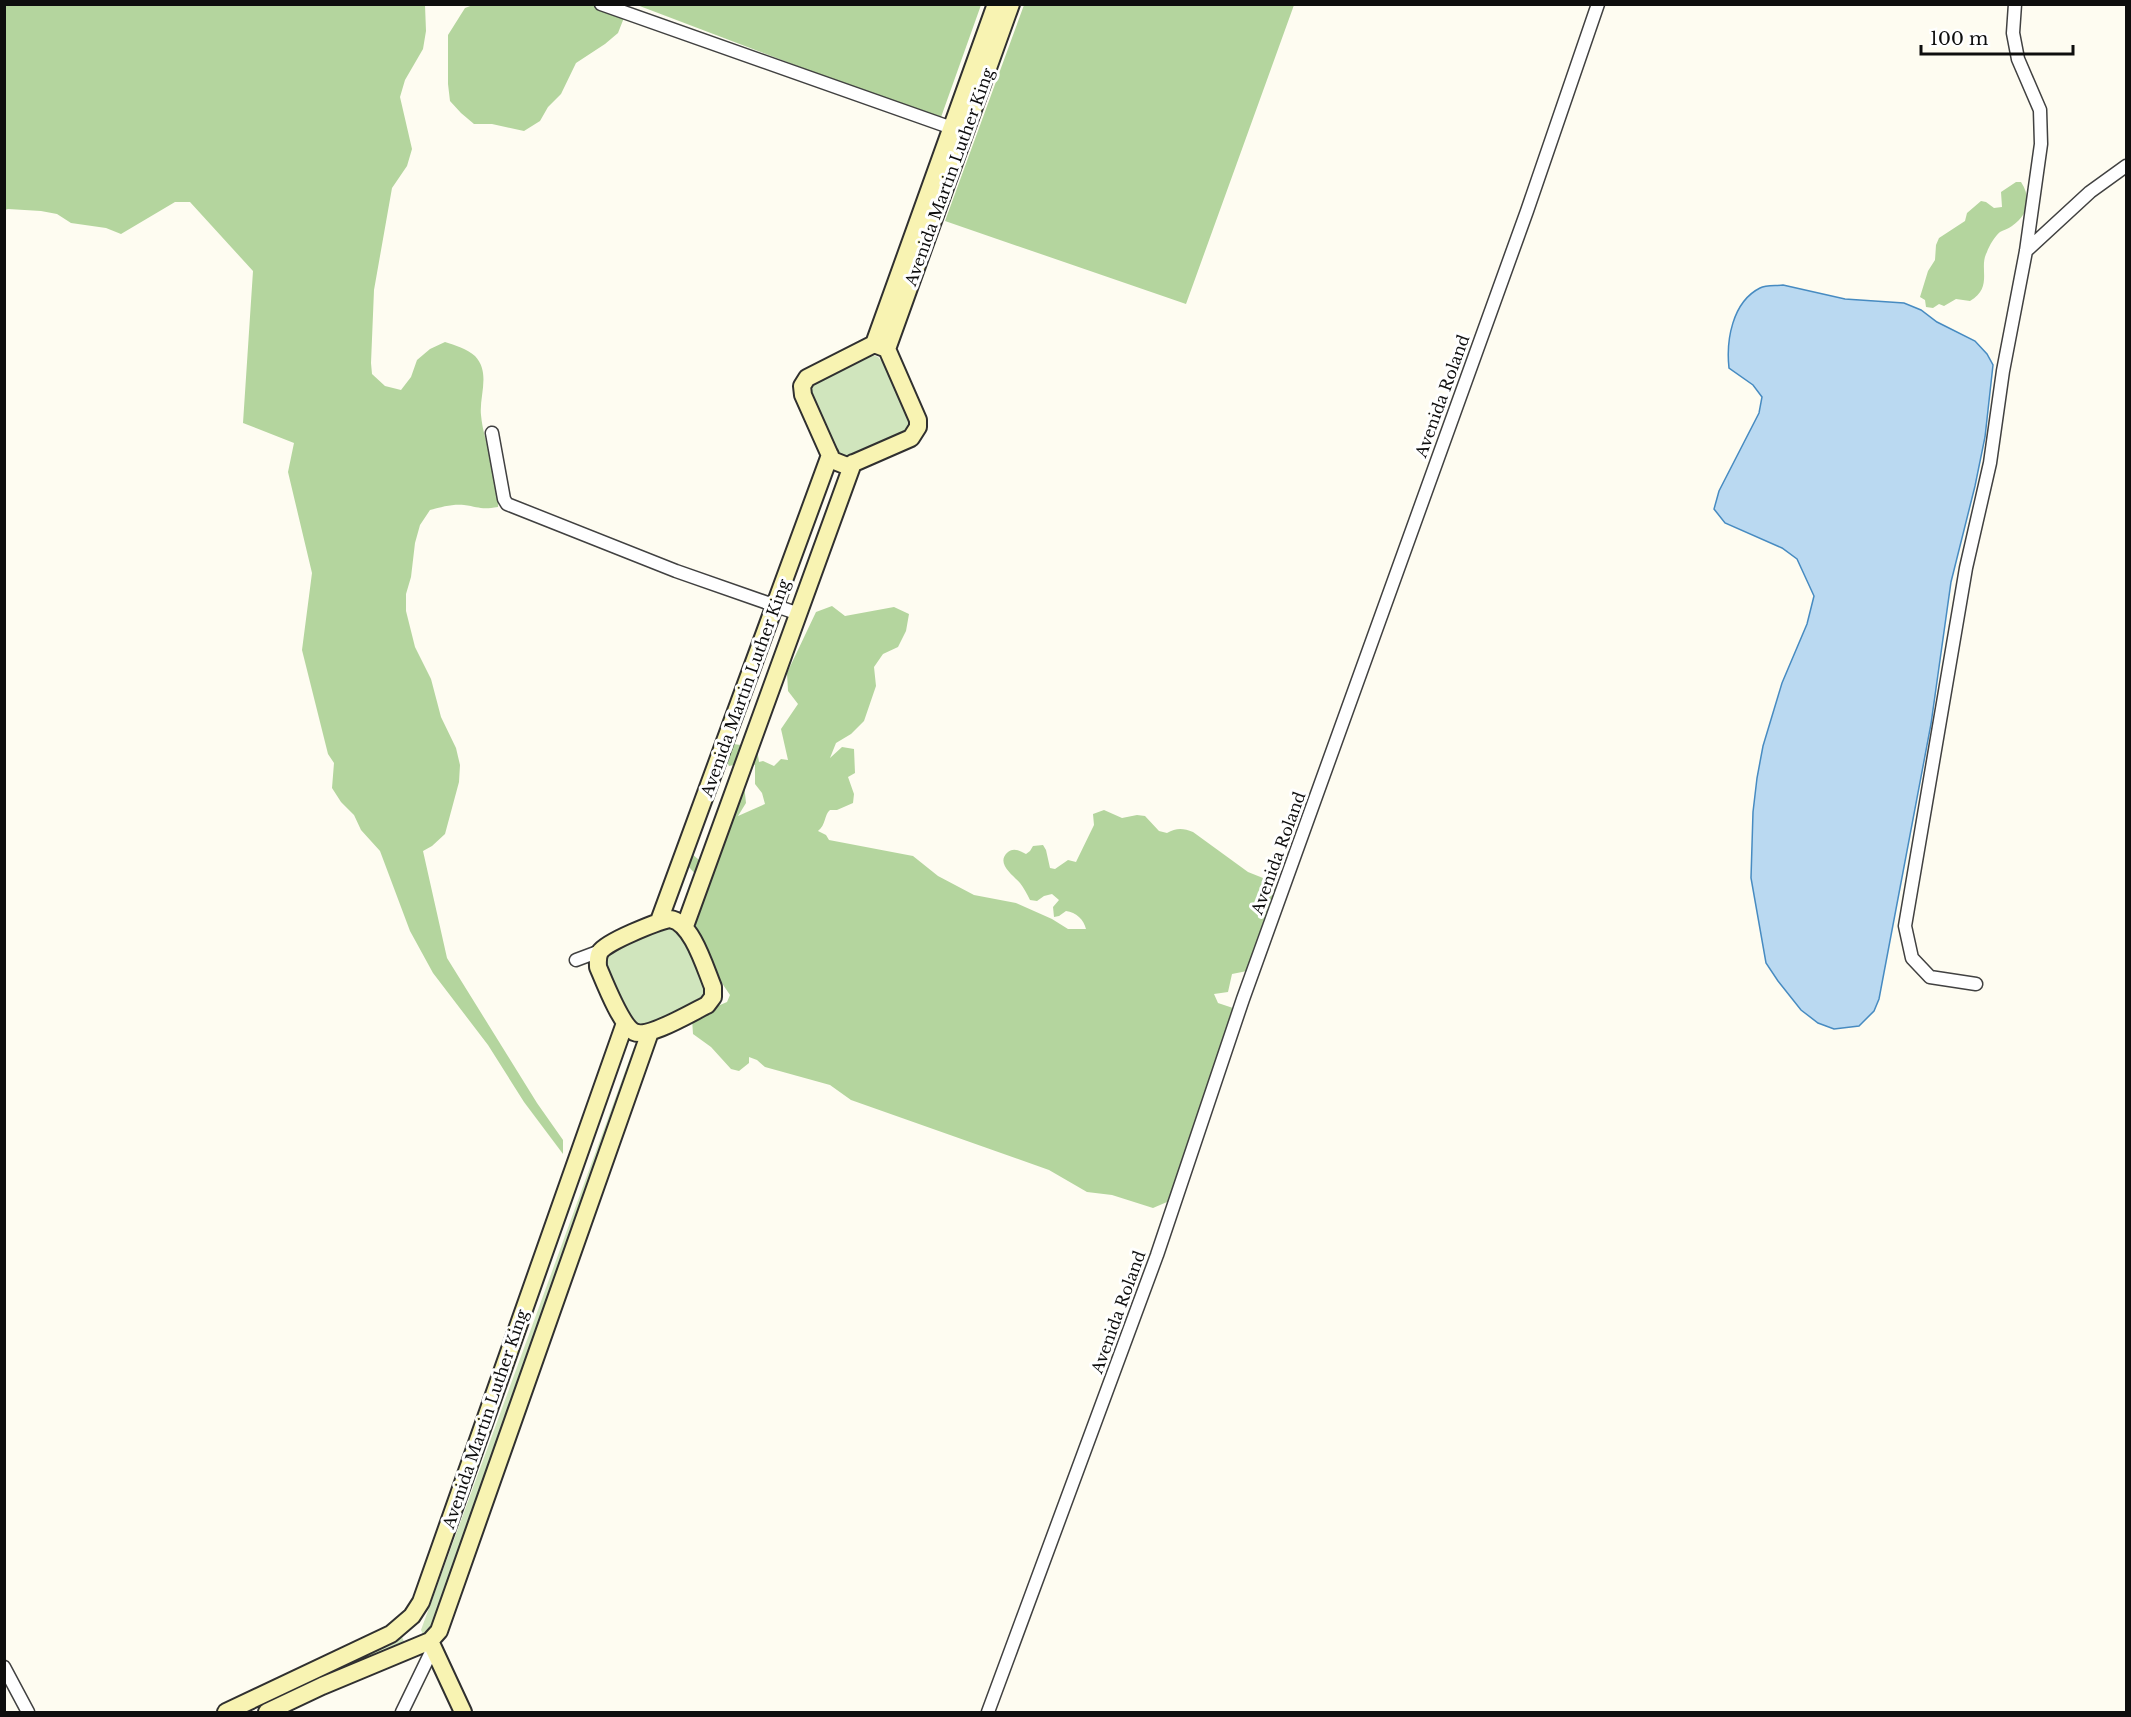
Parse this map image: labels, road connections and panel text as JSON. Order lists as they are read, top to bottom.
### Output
{
  "streets": {
    "main road": ["Avenida Martin Luther King"],
    "street": ["Avenida Roland"]
  },
  "scale_bar": "100 m"
}
